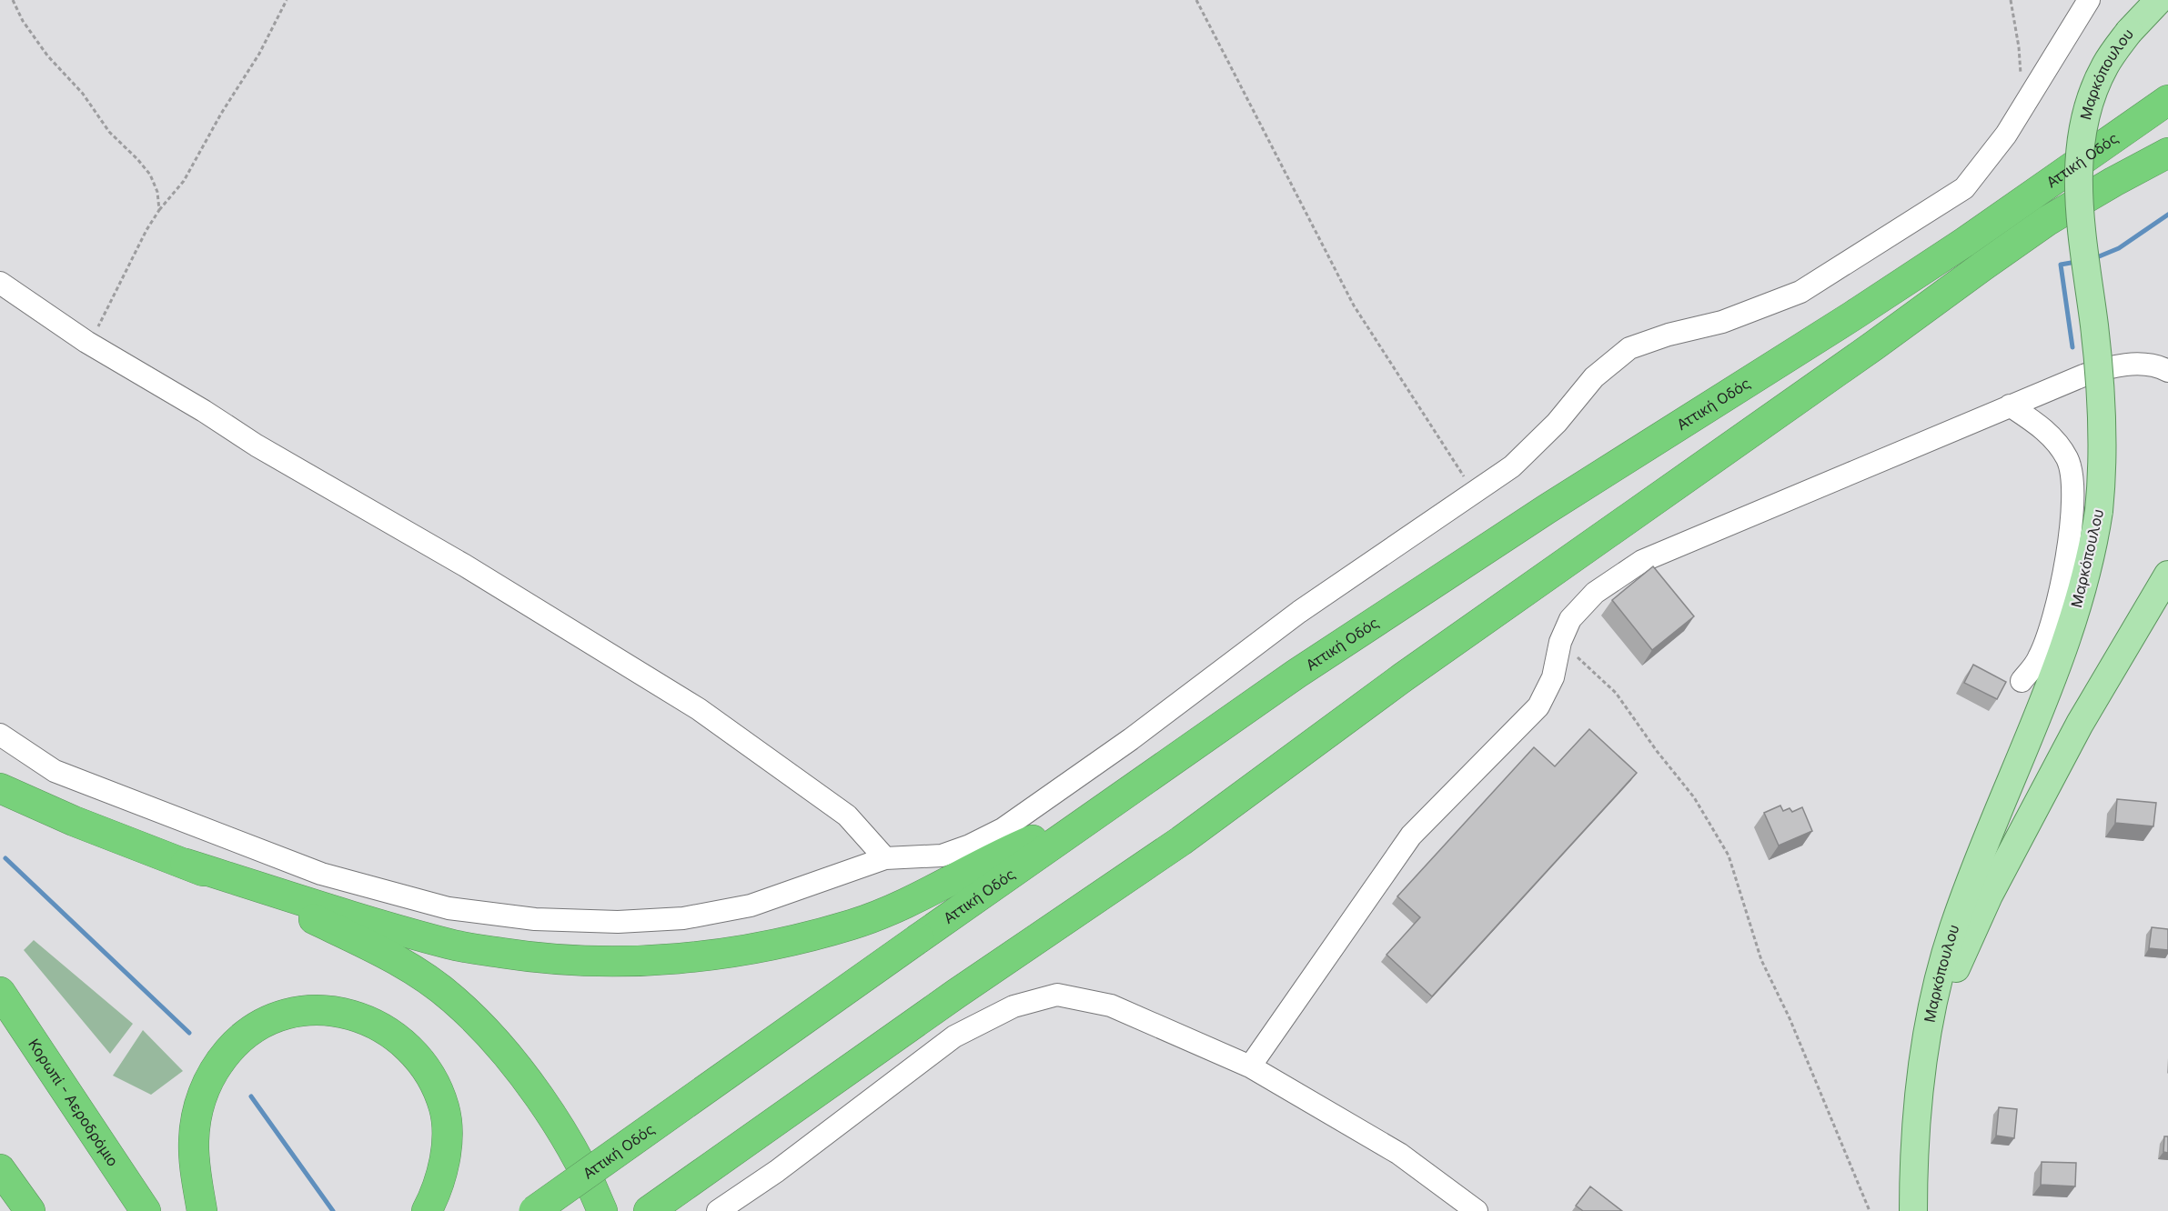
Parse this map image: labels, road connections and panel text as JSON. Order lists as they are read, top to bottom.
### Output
{
  "streets": {
    "highway": ["Αττική Οδός", "Κορωπί - Αεροδρόμιο"],
    "main road": ["Μαρκόπουλου"]
  }
}
